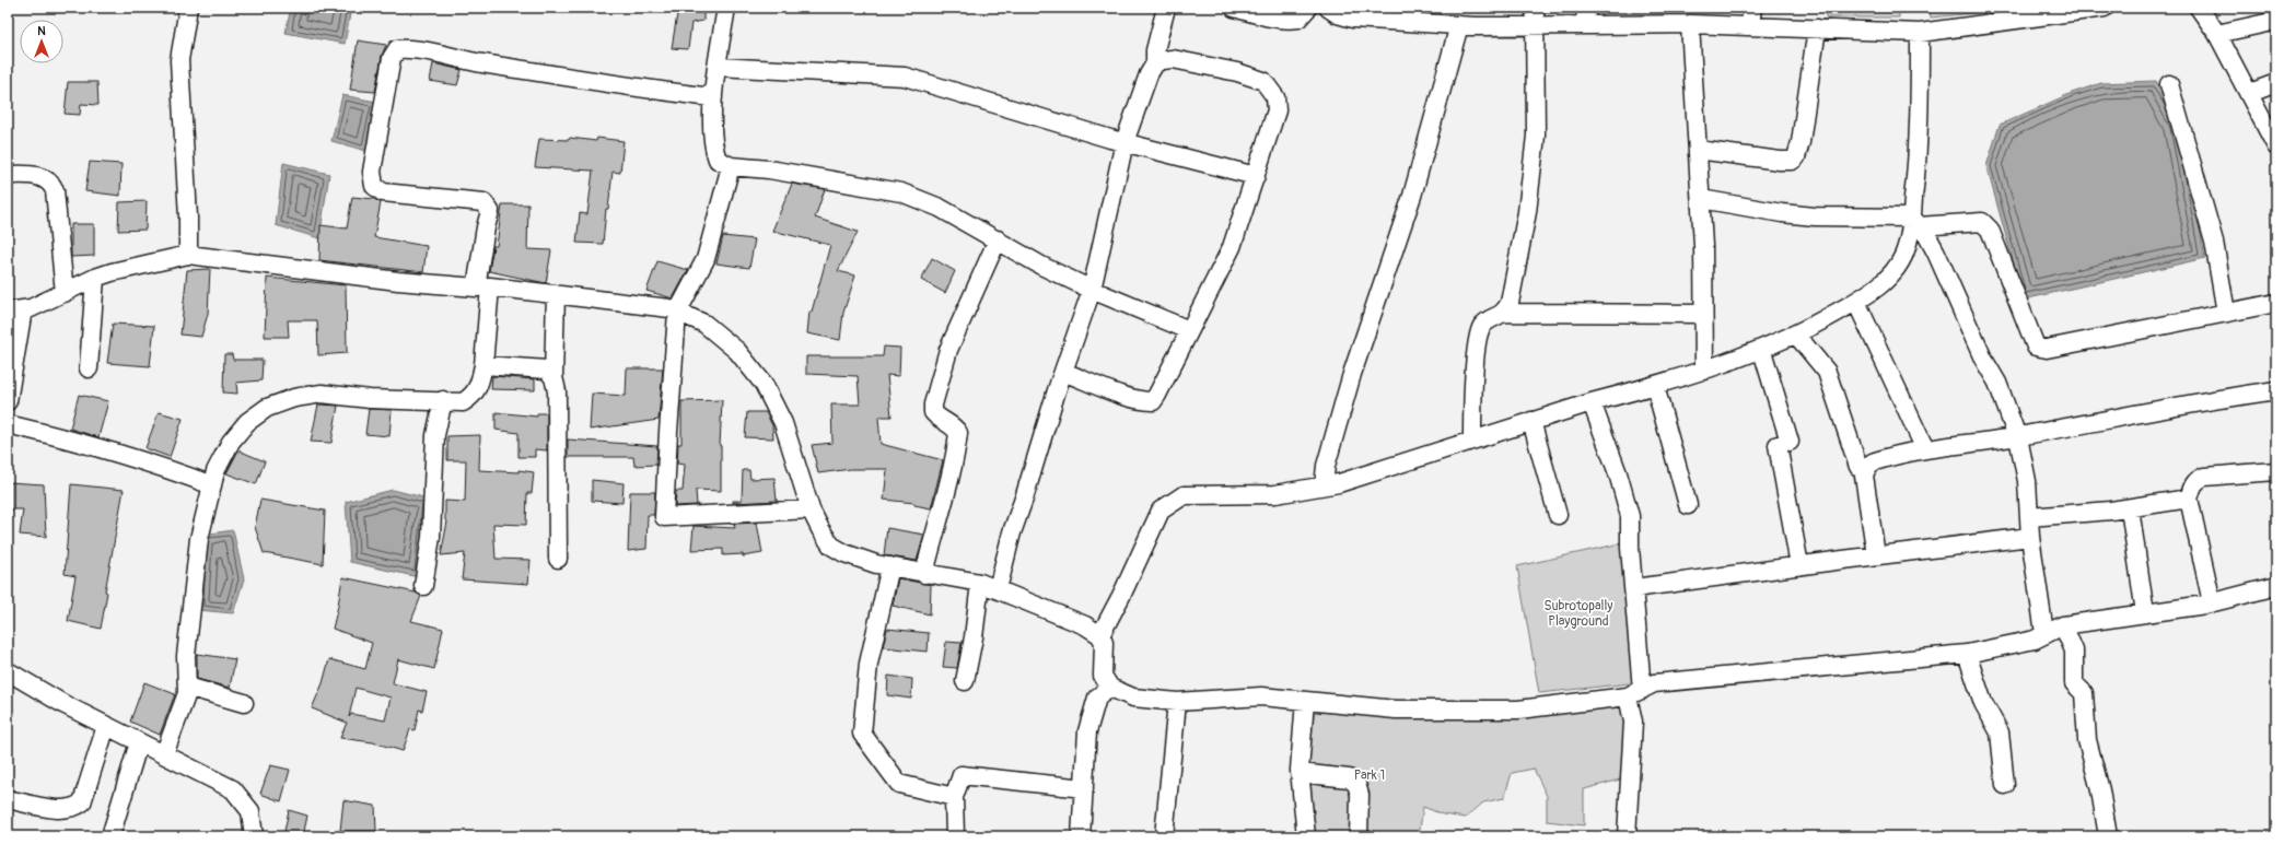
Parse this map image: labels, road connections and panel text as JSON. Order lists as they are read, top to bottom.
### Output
{
  "parks": ["Subrotopally Playground", "Park 1"],
  "north": "top"
}
